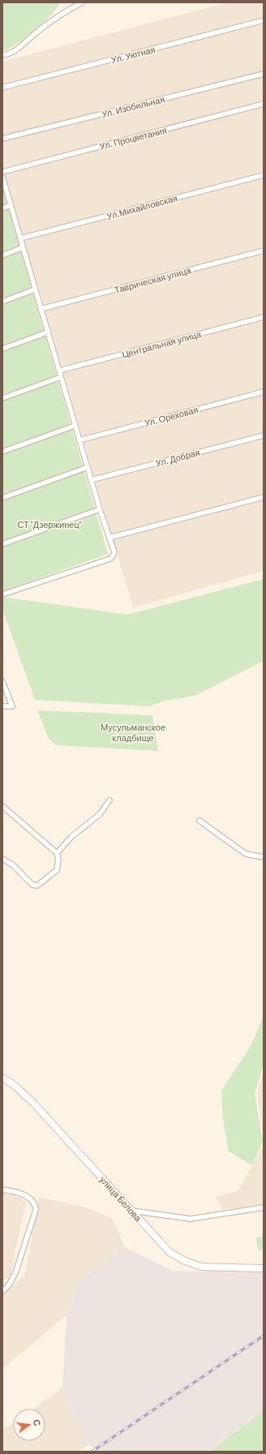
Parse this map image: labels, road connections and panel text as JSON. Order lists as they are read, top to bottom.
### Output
{
  "streets": {
    "main road": ["улица Белова"],
    "street": [
      "Ул. Уютная",
      "Ул. Изобильная",
      "Ул. Процветания",
      "Ул.Михайловская",
      "Таврическая улица",
      "Центральная улица",
      "Ул. Ореховая",
      "Ул. Добрая"
    ]
  },
  "parks": ["СТ \"Дзержинец\"", "Мусульманское кладбище"],
  "north": "right"
}
